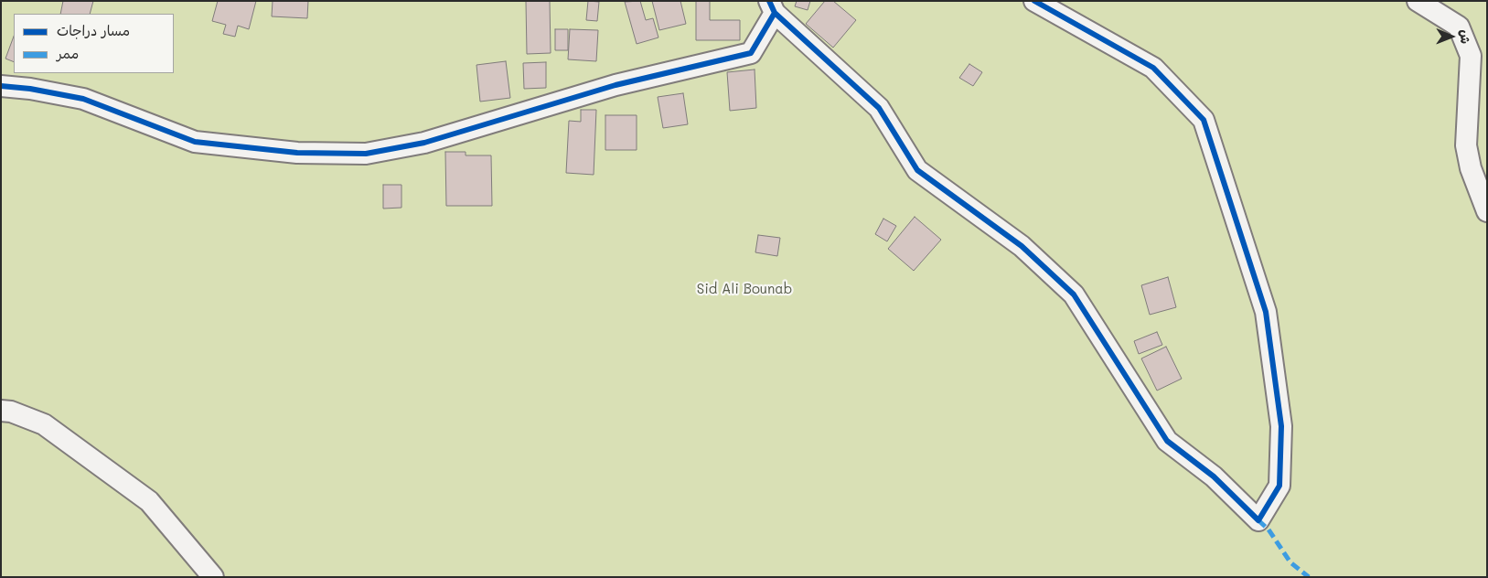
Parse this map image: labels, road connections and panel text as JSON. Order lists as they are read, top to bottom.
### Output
{
  "parks": ["Sid Ali Bounab"],
  "legend": ["مسار دراجات", "ممر"],
  "north": "right"
}
